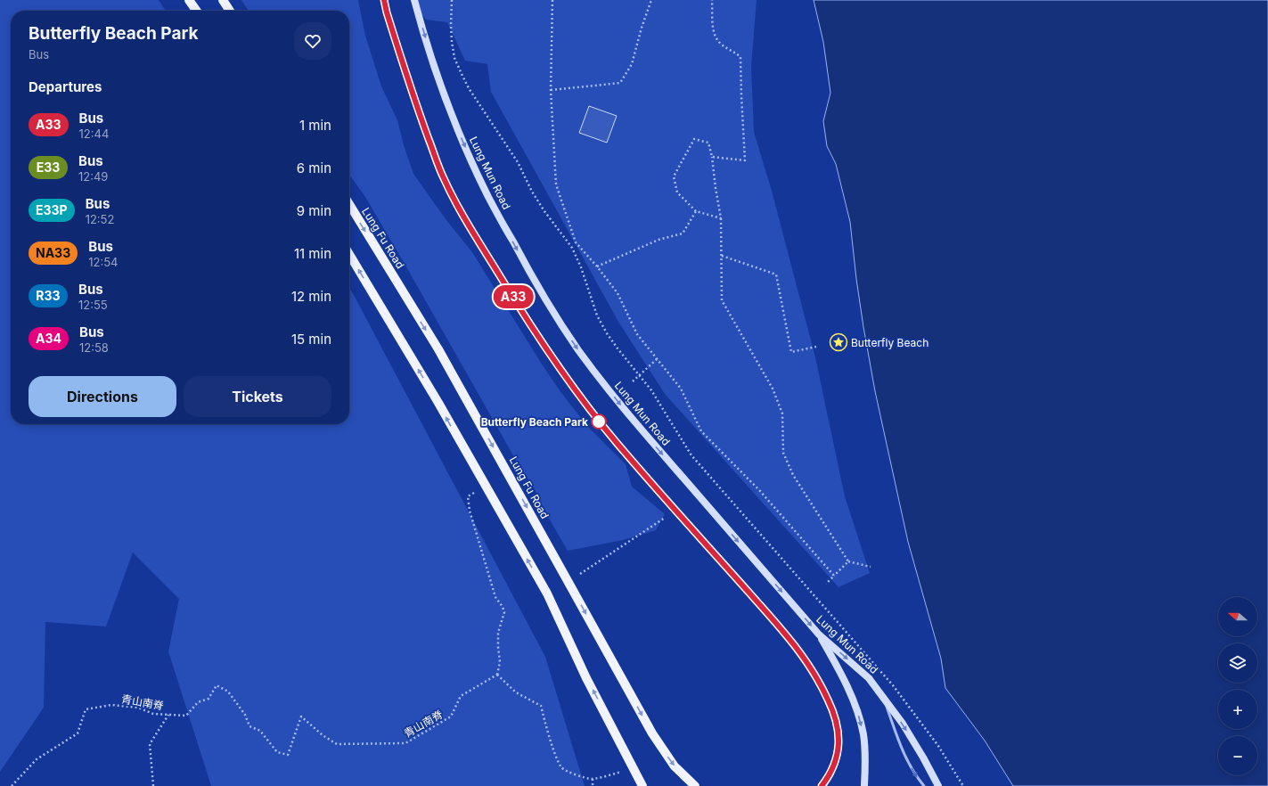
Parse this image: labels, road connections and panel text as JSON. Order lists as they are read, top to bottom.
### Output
{
  "streets": {
    "main road": ["Lung Mun Road", "Lung Fu Road"],
    "path": ["青山南脊"]
  },
  "places": {
    "place": ["Butterfly Beach"],
    "other": ["Butterfly Beach Park"]
  },
  "lines": ["bus line A33"],
  "north": "left",
  "page": {
    "on_map": "A33",
    "heading": [
      ["Butterfly Beach Park", "Bus"],
      "Departures"
    ],
    "list": [
      {
        "mark": "A33",
        "name": "Bus",
        "note": "12:44",
        "value": "1 min"
      },
      {
        "mark": "E33",
        "name": "Bus",
        "note": "12:49",
        "value": "6 min"
      },
      {
        "mark": "E33P",
        "name": "Bus",
        "note": "12:52",
        "value": "9 min"
      },
      {
        "mark": "NA33",
        "name": "Bus",
        "note": "12:54",
        "value": "11 min"
      },
      {
        "mark": "R33",
        "name": "Bus",
        "note": "12:55",
        "value": "12 min"
      },
      {
        "mark": "A34",
        "name": "Bus",
        "note": "12:58",
        "value": "15 min"
      }
    ],
    "buttons": ["Directions", "Tickets"],
    "map_buttons": ["+", "−"]
  }
}
